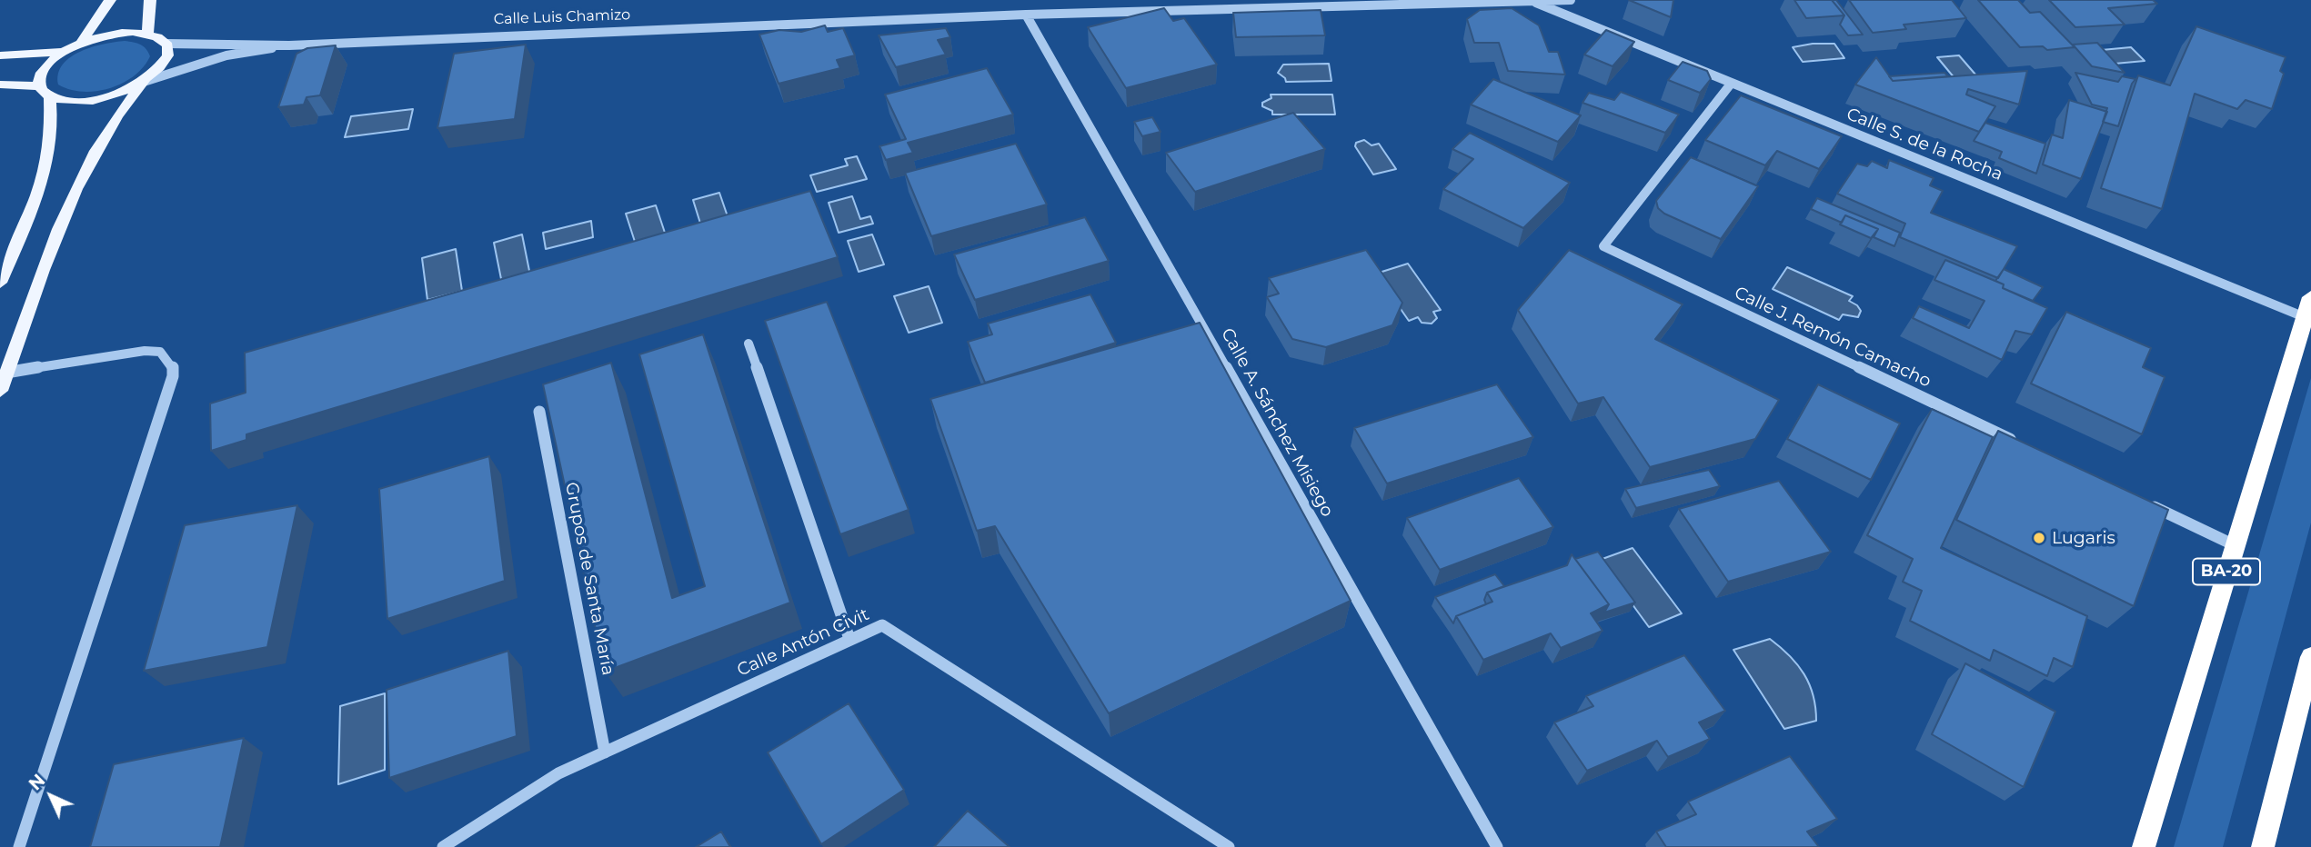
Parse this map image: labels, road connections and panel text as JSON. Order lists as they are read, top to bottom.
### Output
{
  "streets": {
    "highway": ["BA-20"],
    "street": [
      "Calle Luis Chamizo",
      "Calle S. de la Rocha",
      "Calle J. Remón Camacho",
      "Calle A. Sánchez Misiego",
      "Grupos de Santa María",
      "Calle Antón Civit"
    ]
  },
  "crossings": [
    ["Calle Luis Chamizo", "Calle S. de la Rocha"],
    ["Calle Luis Chamizo", "Calle A. Sánchez Misiego"],
    ["Calle S. de la Rocha", "Calle J. Remón Camacho"],
    ["Calle S. de la Rocha", "BA-20"],
    ["Grupos de Santa María", "Calle Antón Civit"]
  ],
  "places": ["Lugaris"],
  "north": "top left"
}
